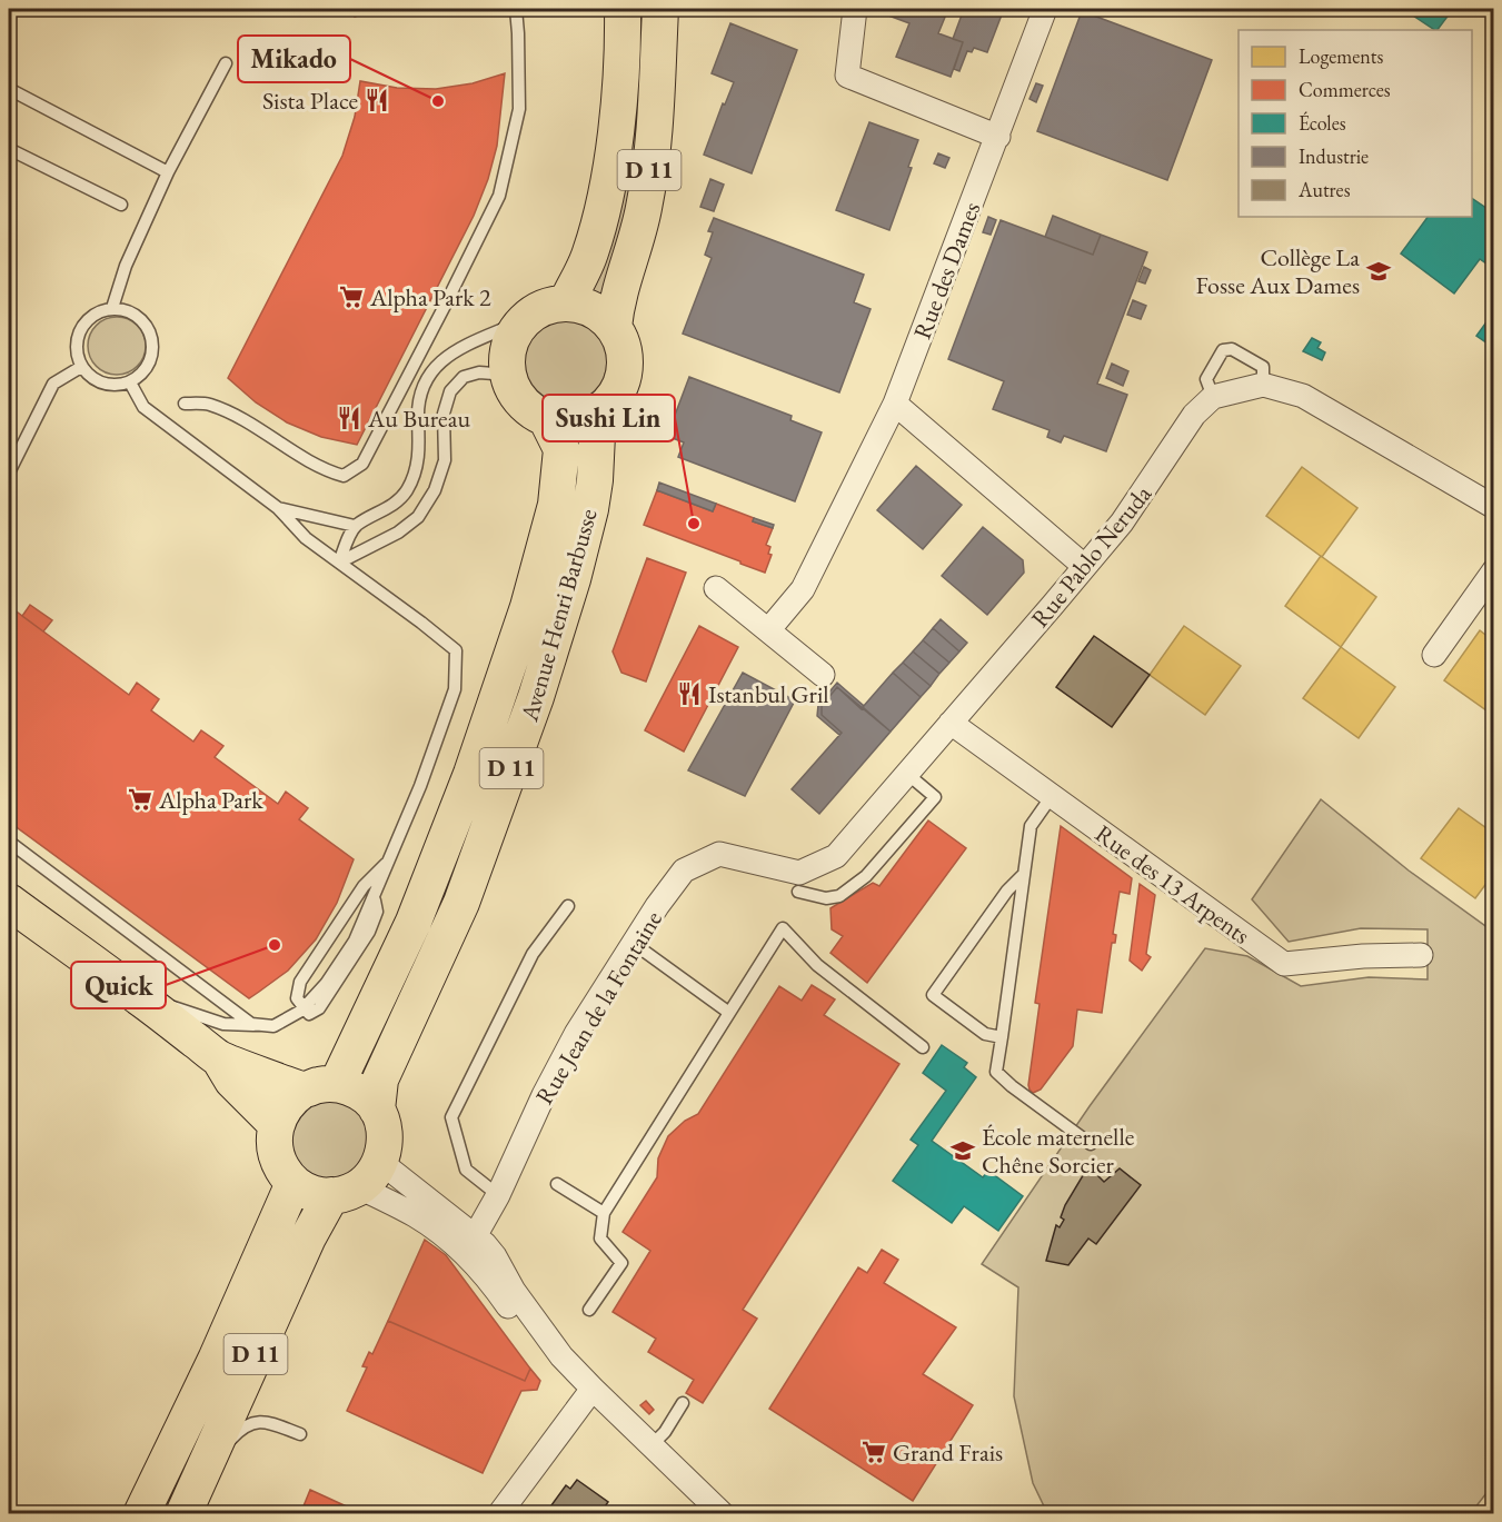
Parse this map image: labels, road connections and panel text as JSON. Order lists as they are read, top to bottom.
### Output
{
  "streets": {
    "main road": ["D 11", "Avenue Henri Barbusse"],
    "street": [
      "Rue des Dames",
      "Rue Pablo Neruda",
      "Rue des 13 Arpents",
      "Rue Jean de la Fontaine"
    ]
  },
  "crossings": [
    ["D 11", "Avenue Henri Barbusse"],
    ["Rue Pablo Neruda", "Rue des 13 Arpents"],
    ["Rue Pablo Neruda", "Rue Jean de la Fontaine"]
  ],
  "places": {
    "restaurant": ["Sista Place", "Au Bureau", "Istanbul Gril"],
    "other": ["Mikado", "Sushi Lin", "Quick"],
    "school or university": ["Collège La Fosse Aux Dames", "École maternelle Chêne Sorcier"],
    "supermarket": ["Alpha Park 2", "Alpha Park", "Grand Frais"]
  },
  "legend": [
    "Logements",
    "Commerces",
    "Écoles",
    "Industrie",
    "Autres"
  ]
}
